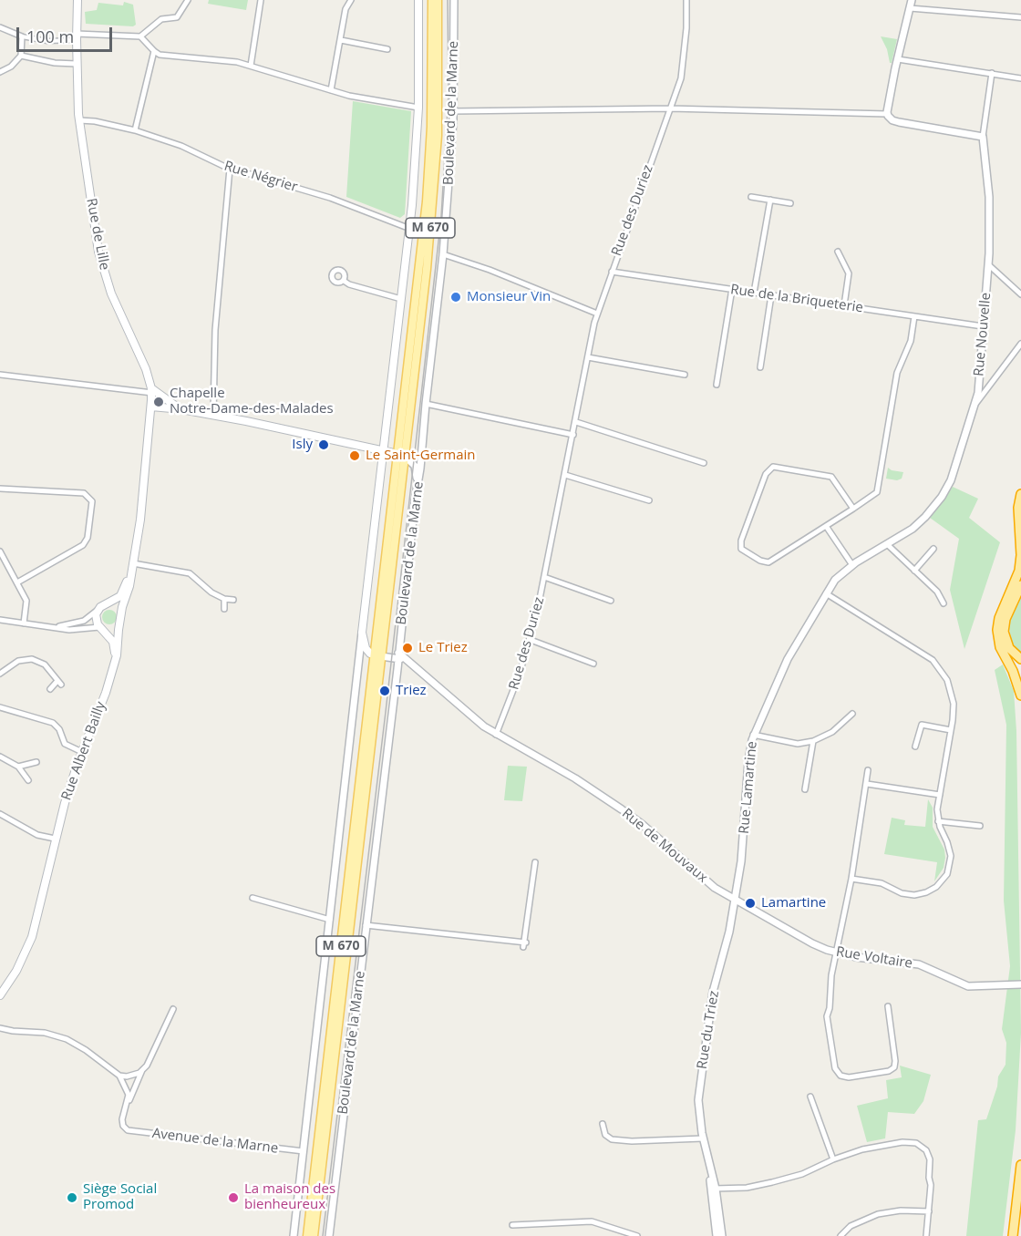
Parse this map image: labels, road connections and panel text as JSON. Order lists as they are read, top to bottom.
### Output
{
  "streets": {
    "main road": [
      "Boulevard de la Marne",
      "M 670",
      "Rue de Lille",
      "Rue Albert Bailly"
    ],
    "street": [
      "Rue Négrier",
      "Rue des Duriez",
      "Rue de la Briqueterie",
      "Rue Nouvelle",
      "Rue Lamartine",
      "Rue de Mouvaux",
      "Rue Voltaire",
      "Rue du Triez",
      "Avenue de la Marne"
    ]
  },
  "crossings": [
    ["Boulevard de la Marne", "Rue Négrier"],
    ["Boulevard de la Marne", "Rue de Mouvaux"],
    ["Boulevard de la Marne", "Avenue de la Marne"],
    ["Rue Négrier", "Rue de Lille"],
    ["Rue des Duriez", "Rue de la Briqueterie"],
    ["Rue des Duriez", "Rue de Mouvaux"],
    ["Rue de Lille", "Rue Albert Bailly"],
    ["Rue de la Briqueterie", "Rue Nouvelle"],
    ["Rue Nouvelle", "Rue Lamartine"],
    ["Rue Lamartine", "Rue de Mouvaux"],
    ["Rue Lamartine", "Rue Voltaire"],
    ["Rue Lamartine", "Rue du Triez"],
    ["Rue de Mouvaux", "Rue Voltaire"],
    ["Rue de Mouvaux", "Rue du Triez"],
    ["Rue Voltaire", "Rue du Triez"]
  ],
  "places": [
    "Monsieur Vin",
    "Chapelle Notre-Dame-des-Malades",
    "Isly",
    "Le Saint-Germain",
    "Le Triez",
    "Triez",
    "Lamartine",
    "Siège Social Promod",
    "La maison des bienheureux"
  ],
  "scale_bar": "100 m"
}
